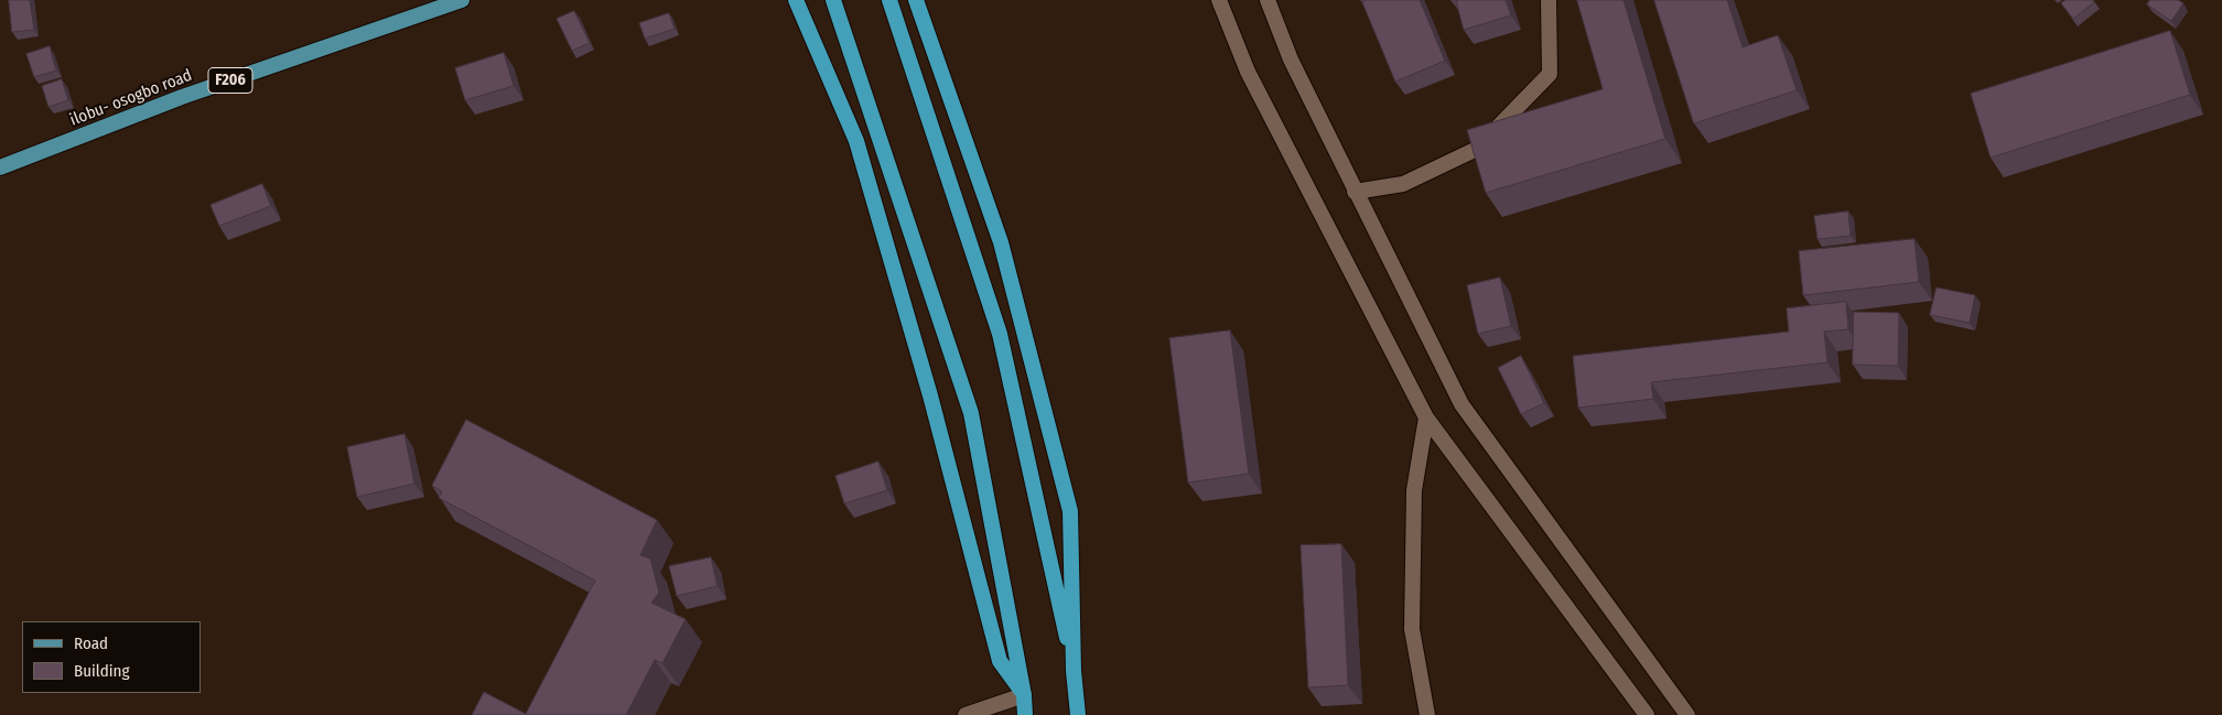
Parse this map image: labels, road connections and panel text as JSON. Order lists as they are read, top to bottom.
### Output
{
  "streets": {
    "main road": ["F206", "ilobu- osogbo road"]
  },
  "legend": ["Road", "Building"]
}
